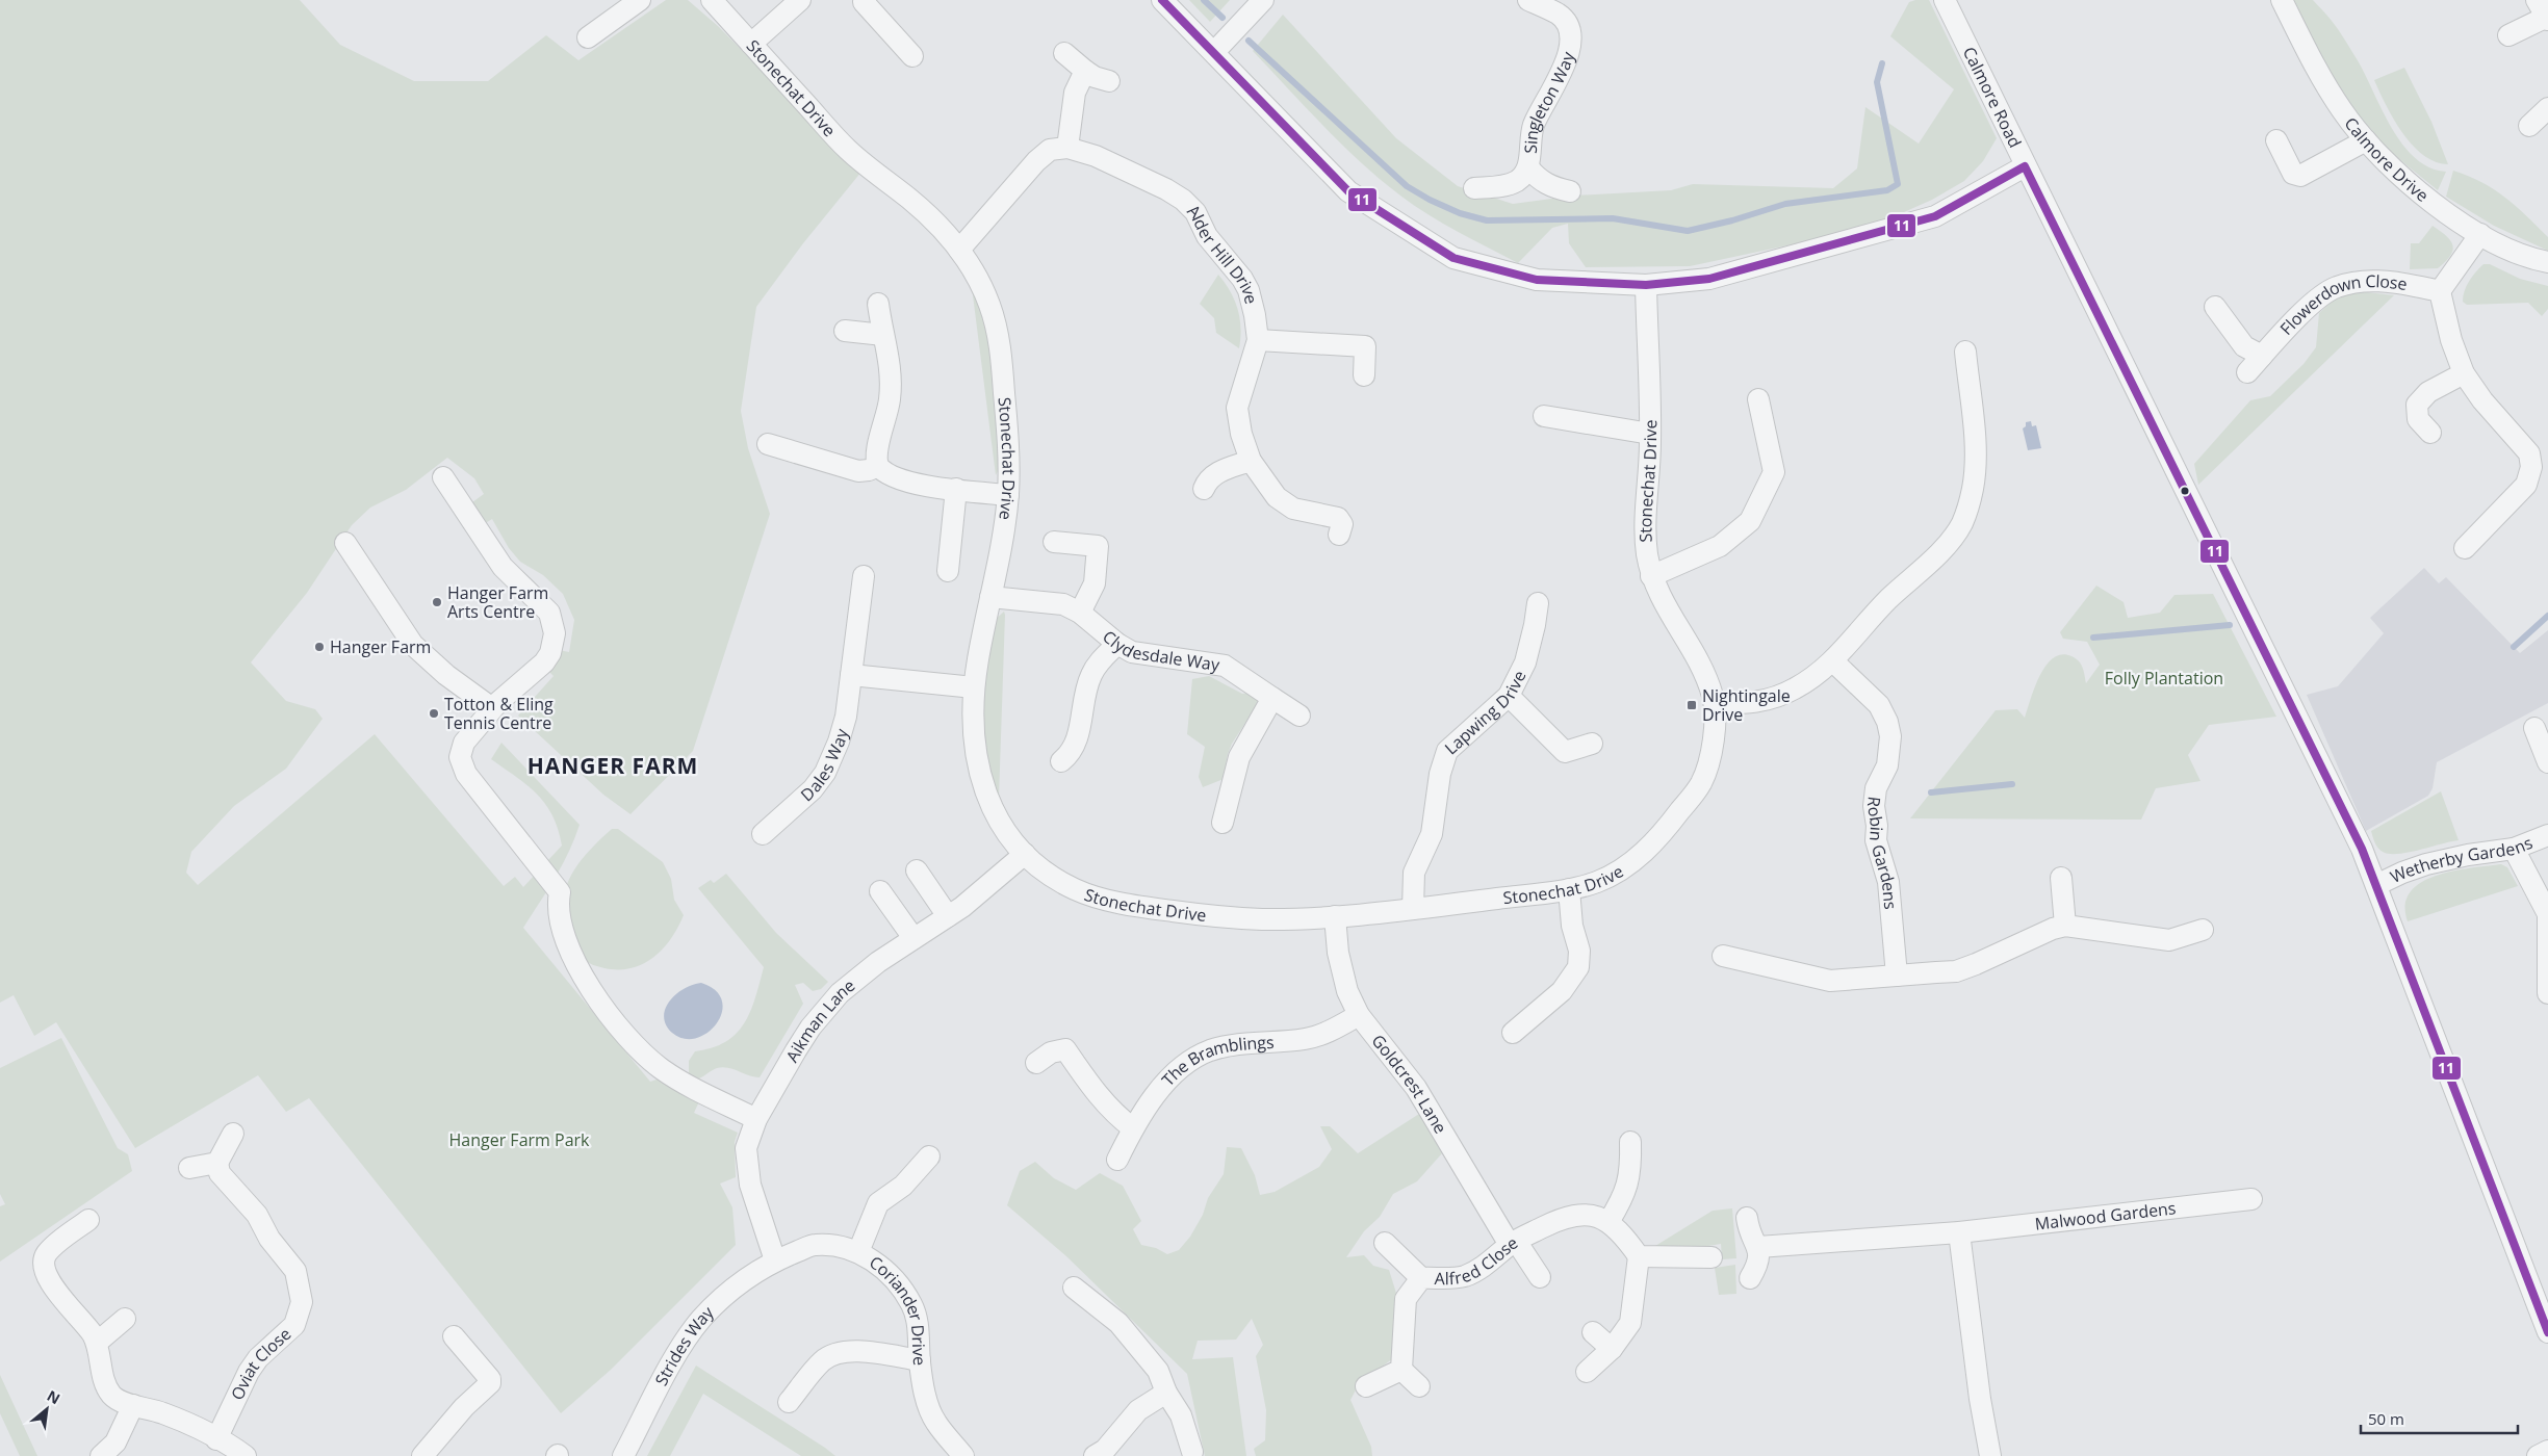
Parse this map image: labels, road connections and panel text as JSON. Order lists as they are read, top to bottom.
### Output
{
  "streets": {
    "street": [
      "Stonechat Drive",
      "Calmore Road",
      "Singleton Way",
      "Calmore Drive",
      "Alder Hill Drive",
      "Flowerdown Close",
      "Clydesdale Way",
      "Lapwing Drive",
      "Dales Way",
      "Robin Gardens",
      "Wetherby Gardens",
      "Aikman Lane",
      "The Bramblings",
      "Goldcrest Lane",
      "Malwood Gardens",
      "Alfred Close",
      "Coriander Drive",
      "Strides Way",
      "Oviat Close"
    ]
  },
  "crossings": [
    ["Stonechat Drive", "Clydesdale Way"],
    ["Stonechat Drive", "Lapwing Drive"],
    ["Stonechat Drive", "Aikman Lane"],
    ["Stonechat Drive", "Goldcrest Lane"],
    ["Calmore Road", "Wetherby Gardens"],
    ["Calmore Drive", "Flowerdown Close"],
    ["Aikman Lane", "Coriander Drive"],
    ["Aikman Lane", "Strides Way"],
    ["The Bramblings", "Goldcrest Lane"],
    ["Goldcrest Lane", "Alfred Close"],
    ["Coriander Drive", "Strides Way"]
  ],
  "districts": ["HANGER FARM"],
  "parks": ["Folly Plantation", "Hanger Farm Park"],
  "places": {
    "other": ["Hanger Farm Arts Centre", "Hanger Farm", "Totton & Eling Tennis Centre"],
    "transit": ["Nightingale Drive"]
  },
  "lines": ["transit line 11"],
  "scale_bar": "50 m",
  "north": "top right"
}
